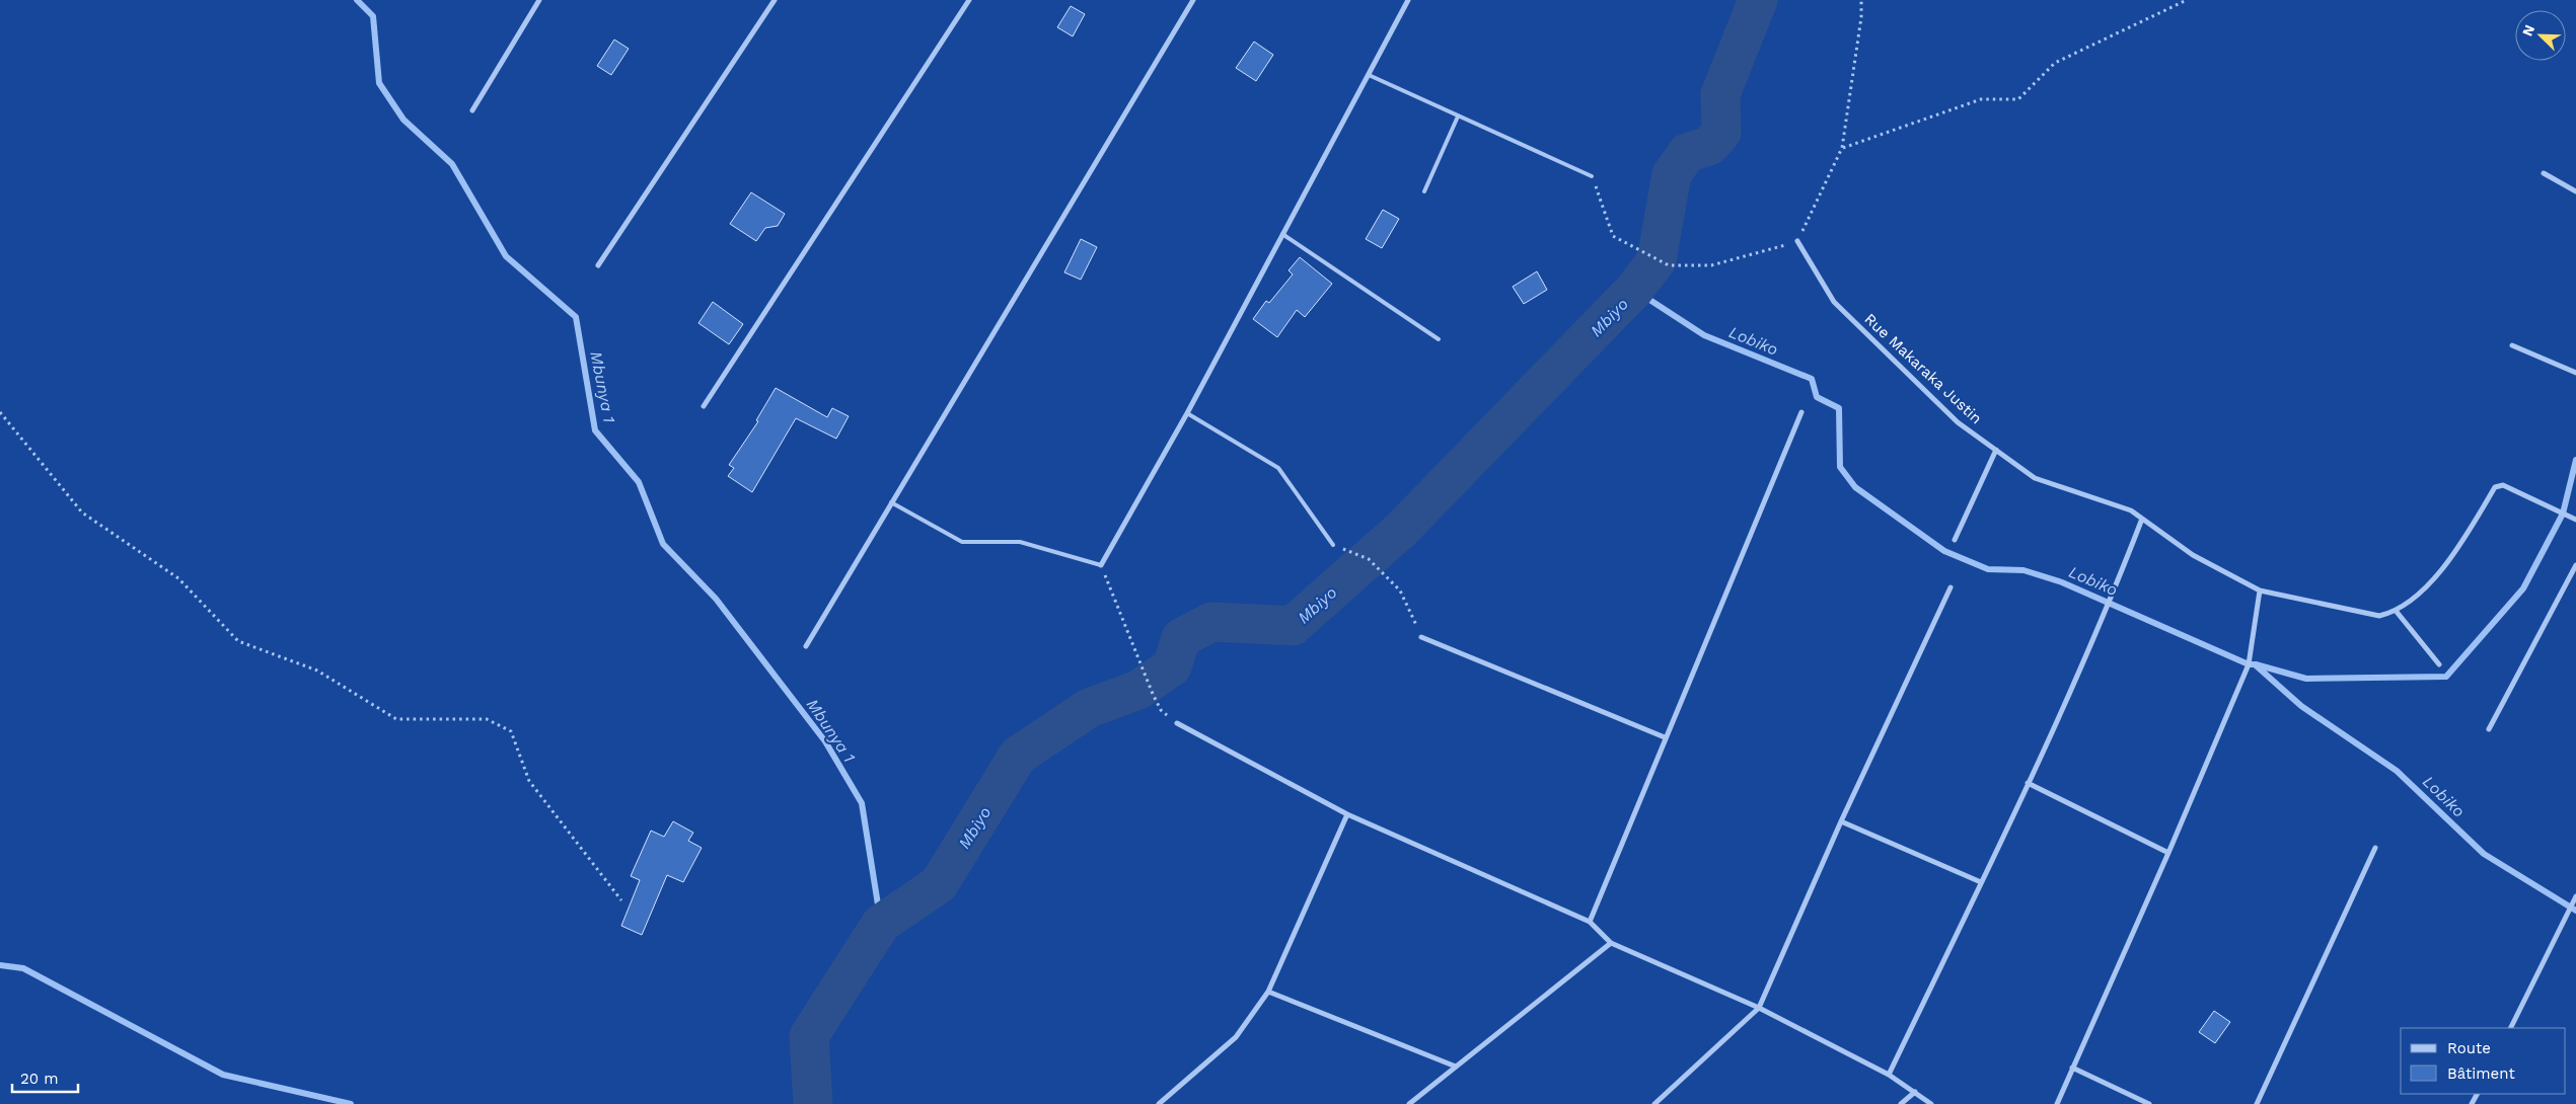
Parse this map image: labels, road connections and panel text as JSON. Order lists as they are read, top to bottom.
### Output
{
  "streets": {
    "street": ["Rue Makaraka Justin"]
  },
  "water": ["Mbiyo", "Lobiko", "Mbunya 1"],
  "legend": ["Route", "Bâtiment"],
  "scale_bar": "20 m",
  "north": "top left"
}
